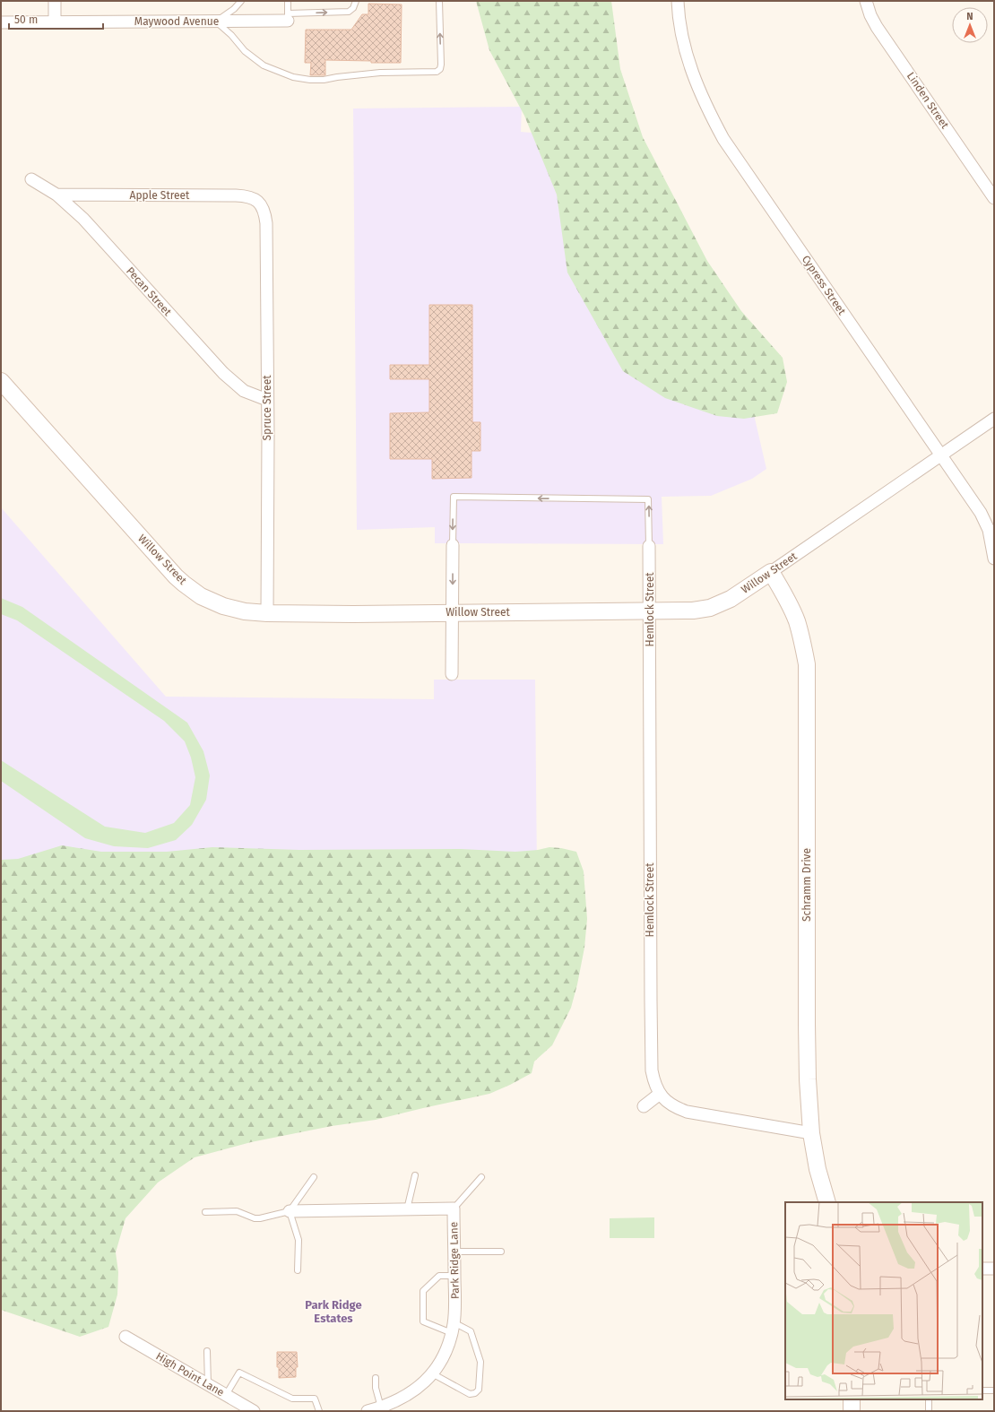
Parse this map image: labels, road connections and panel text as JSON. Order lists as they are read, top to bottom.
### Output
{
  "streets": {
    "street": [
      "Maywood Avenue",
      "Linden Street",
      "Apple Street",
      "Cypress Street",
      "Pecan Street",
      "Spruce Street",
      "Willow Street",
      "Hemlock Street",
      "Schramm Drive",
      "Park Ridge Lane",
      "High Point Lane"
    ]
  },
  "crossings": [
    ["Apple Street", "Pecan Street"],
    ["Apple Street", "Spruce Street"],
    ["Cypress Street", "Willow Street"],
    ["Pecan Street", "Spruce Street"],
    ["Spruce Street", "Willow Street"],
    ["Willow Street", "Hemlock Street"],
    ["Willow Street", "Schramm Drive"],
    ["Hemlock Street", "Schramm Drive"]
  ],
  "districts": ["Park Ridge Estates"],
  "scale_bar": "50 m",
  "north": "top"
}
